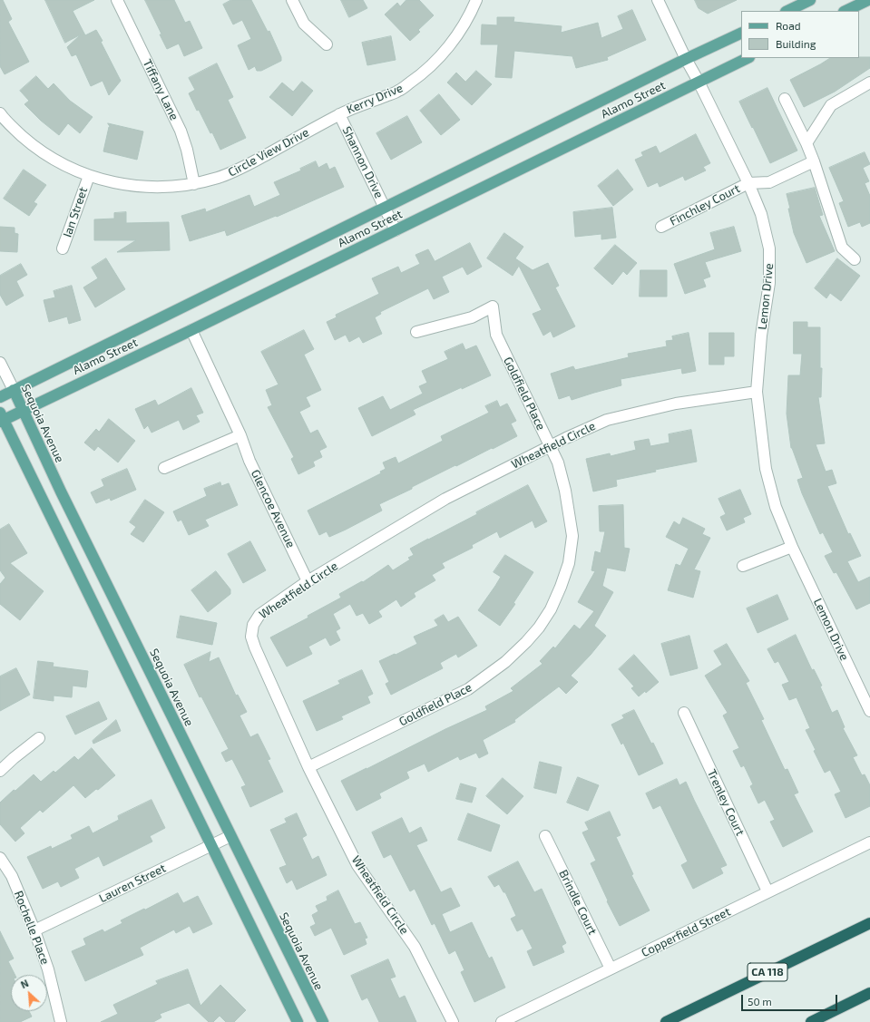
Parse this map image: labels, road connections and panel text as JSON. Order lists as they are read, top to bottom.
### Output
{
  "streets": {
    "highway": ["CA 118"],
    "main road": ["Alamo Street", "Sequoia Avenue"],
    "street": [
      "Tiffany Lane",
      "Kerry Drive",
      "Circle View Drive",
      "Shannon Drive",
      "Finchley Court",
      "Ian Street",
      "Lemon Drive",
      "Goldfield Place",
      "Wheatfield Circle",
      "Glencoe Avenue",
      "Trenley Court",
      "Lauren Street",
      "Brindle Court",
      "Rochelle Place",
      "Copperfield Street"
    ]
  },
  "crossings": [
    ["Tiffany Lane", "Circle View Drive"],
    ["Kerry Drive", "Circle View Drive"],
    ["Kerry Drive", "Shannon Drive"],
    ["Alamo Street", "Shannon Drive"],
    ["Alamo Street", "Lemon Drive"],
    ["Alamo Street", "Sequoia Avenue"],
    ["Alamo Street", "Glencoe Avenue"],
    ["Circle View Drive", "Shannon Drive"],
    ["Circle View Drive", "Ian Street"],
    ["Finchley Court", "Lemon Drive"],
    ["Lemon Drive", "Wheatfield Circle"],
    ["Goldfield Place", "Wheatfield Circle"],
    ["Sequoia Avenue", "Lauren Street"],
    ["Wheatfield Circle", "Glencoe Avenue"],
    ["Trenley Court", "Copperfield Street"],
    ["Lauren Street", "Rochelle Place"],
    ["Brindle Court", "Copperfield Street"]
  ],
  "legend": ["Road", "Building"],
  "scale_bar": "50 m",
  "north": "top left"
}
